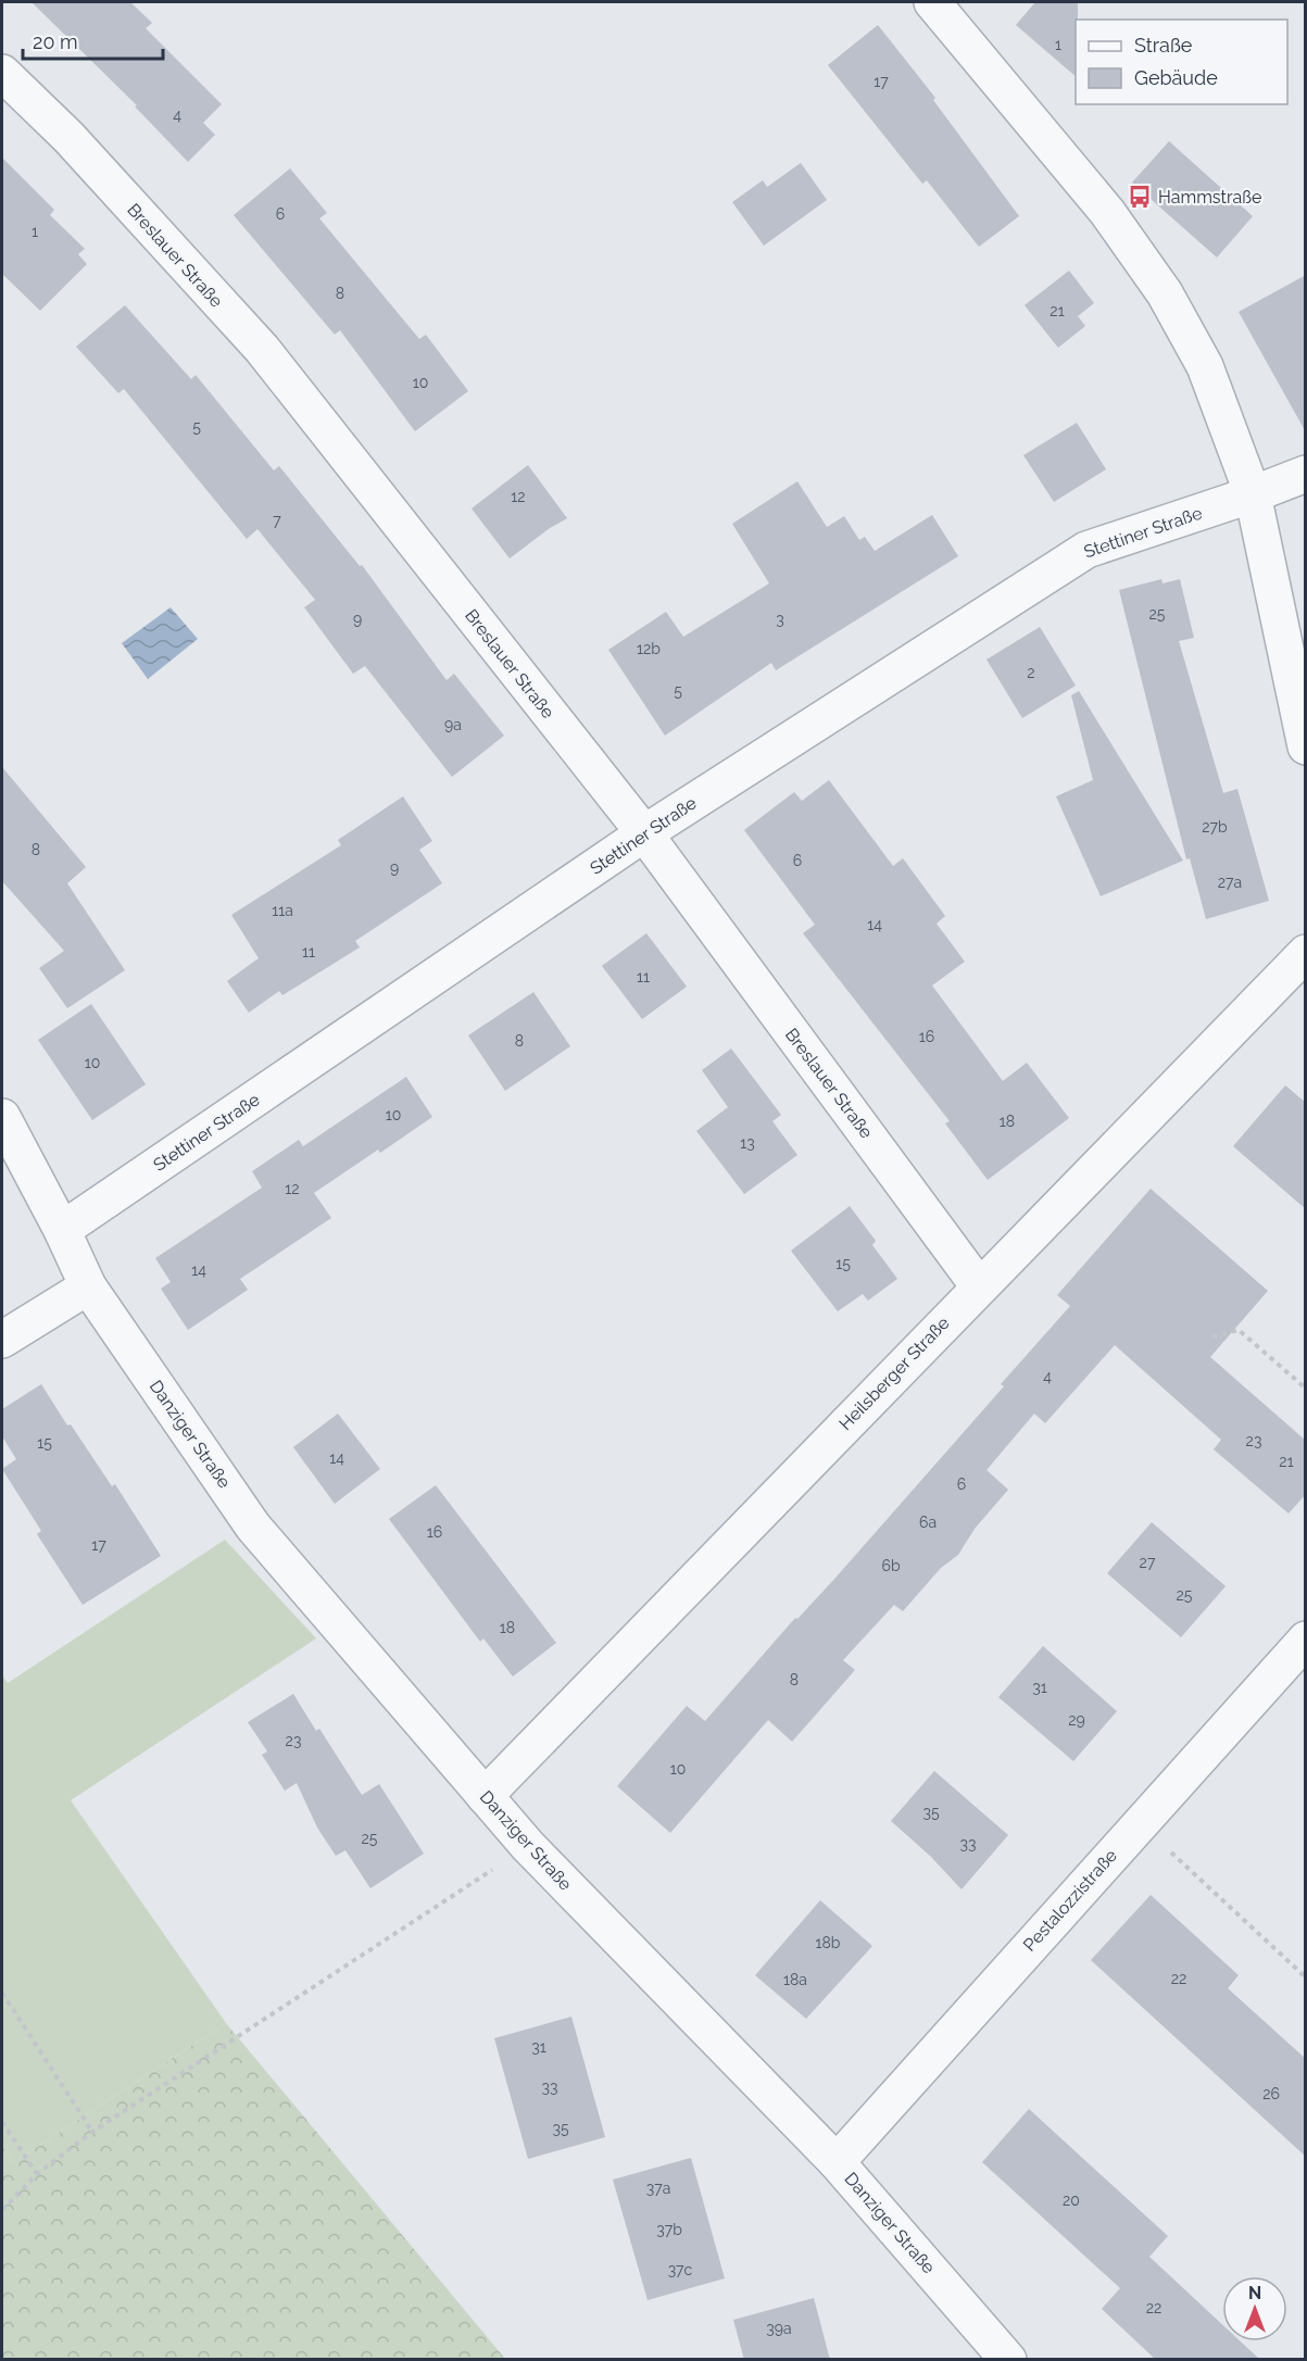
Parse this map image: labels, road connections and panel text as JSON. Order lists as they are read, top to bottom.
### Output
{
  "streets": {
    "street": [
      "Breslauer Straße",
      "Stettiner Straße",
      "Heilsberger Straße",
      "Danziger Straße",
      "Pestalozzistraße"
    ]
  },
  "crossings": [
    ["Breslauer Straße", "Stettiner Straße"],
    ["Breslauer Straße", "Heilsberger Straße"],
    ["Stettiner Straße", "Danziger Straße"],
    ["Heilsberger Straße", "Danziger Straße"],
    ["Danziger Straße", "Pestalozzistraße"]
  ],
  "places": {
    "bus stop": ["Hammstraße"]
  },
  "house_numbers": [
    "1",
    "17",
    "4",
    "6",
    "1",
    "8",
    "21",
    "10",
    "5",
    "12",
    "7",
    "25",
    "9",
    "3",
    "12b",
    "2",
    "5",
    "9a",
    "27b",
    "8",
    "6",
    "9",
    "27a",
    "11a",
    "14",
    "11",
    "11",
    "16",
    "8",
    "10",
    "10",
    "18",
    "13",
    "12",
    "15",
    "14",
    "4",
    "23",
    "15",
    "14",
    "21",
    "6",
    "6a",
    "16",
    "17",
    "27",
    "6b",
    "25",
    "18",
    "8",
    "31",
    "29",
    "23",
    "10",
    "35",
    "25",
    "33",
    "18b",
    "22",
    "18a",
    "31",
    "33",
    "26",
    "35",
    "37a",
    "20",
    "37b",
    "37c",
    "22",
    "39a"
  ],
  "legend": ["Straße", "Gebäude"],
  "scale_bar": "20 m",
  "north": "top"
}
